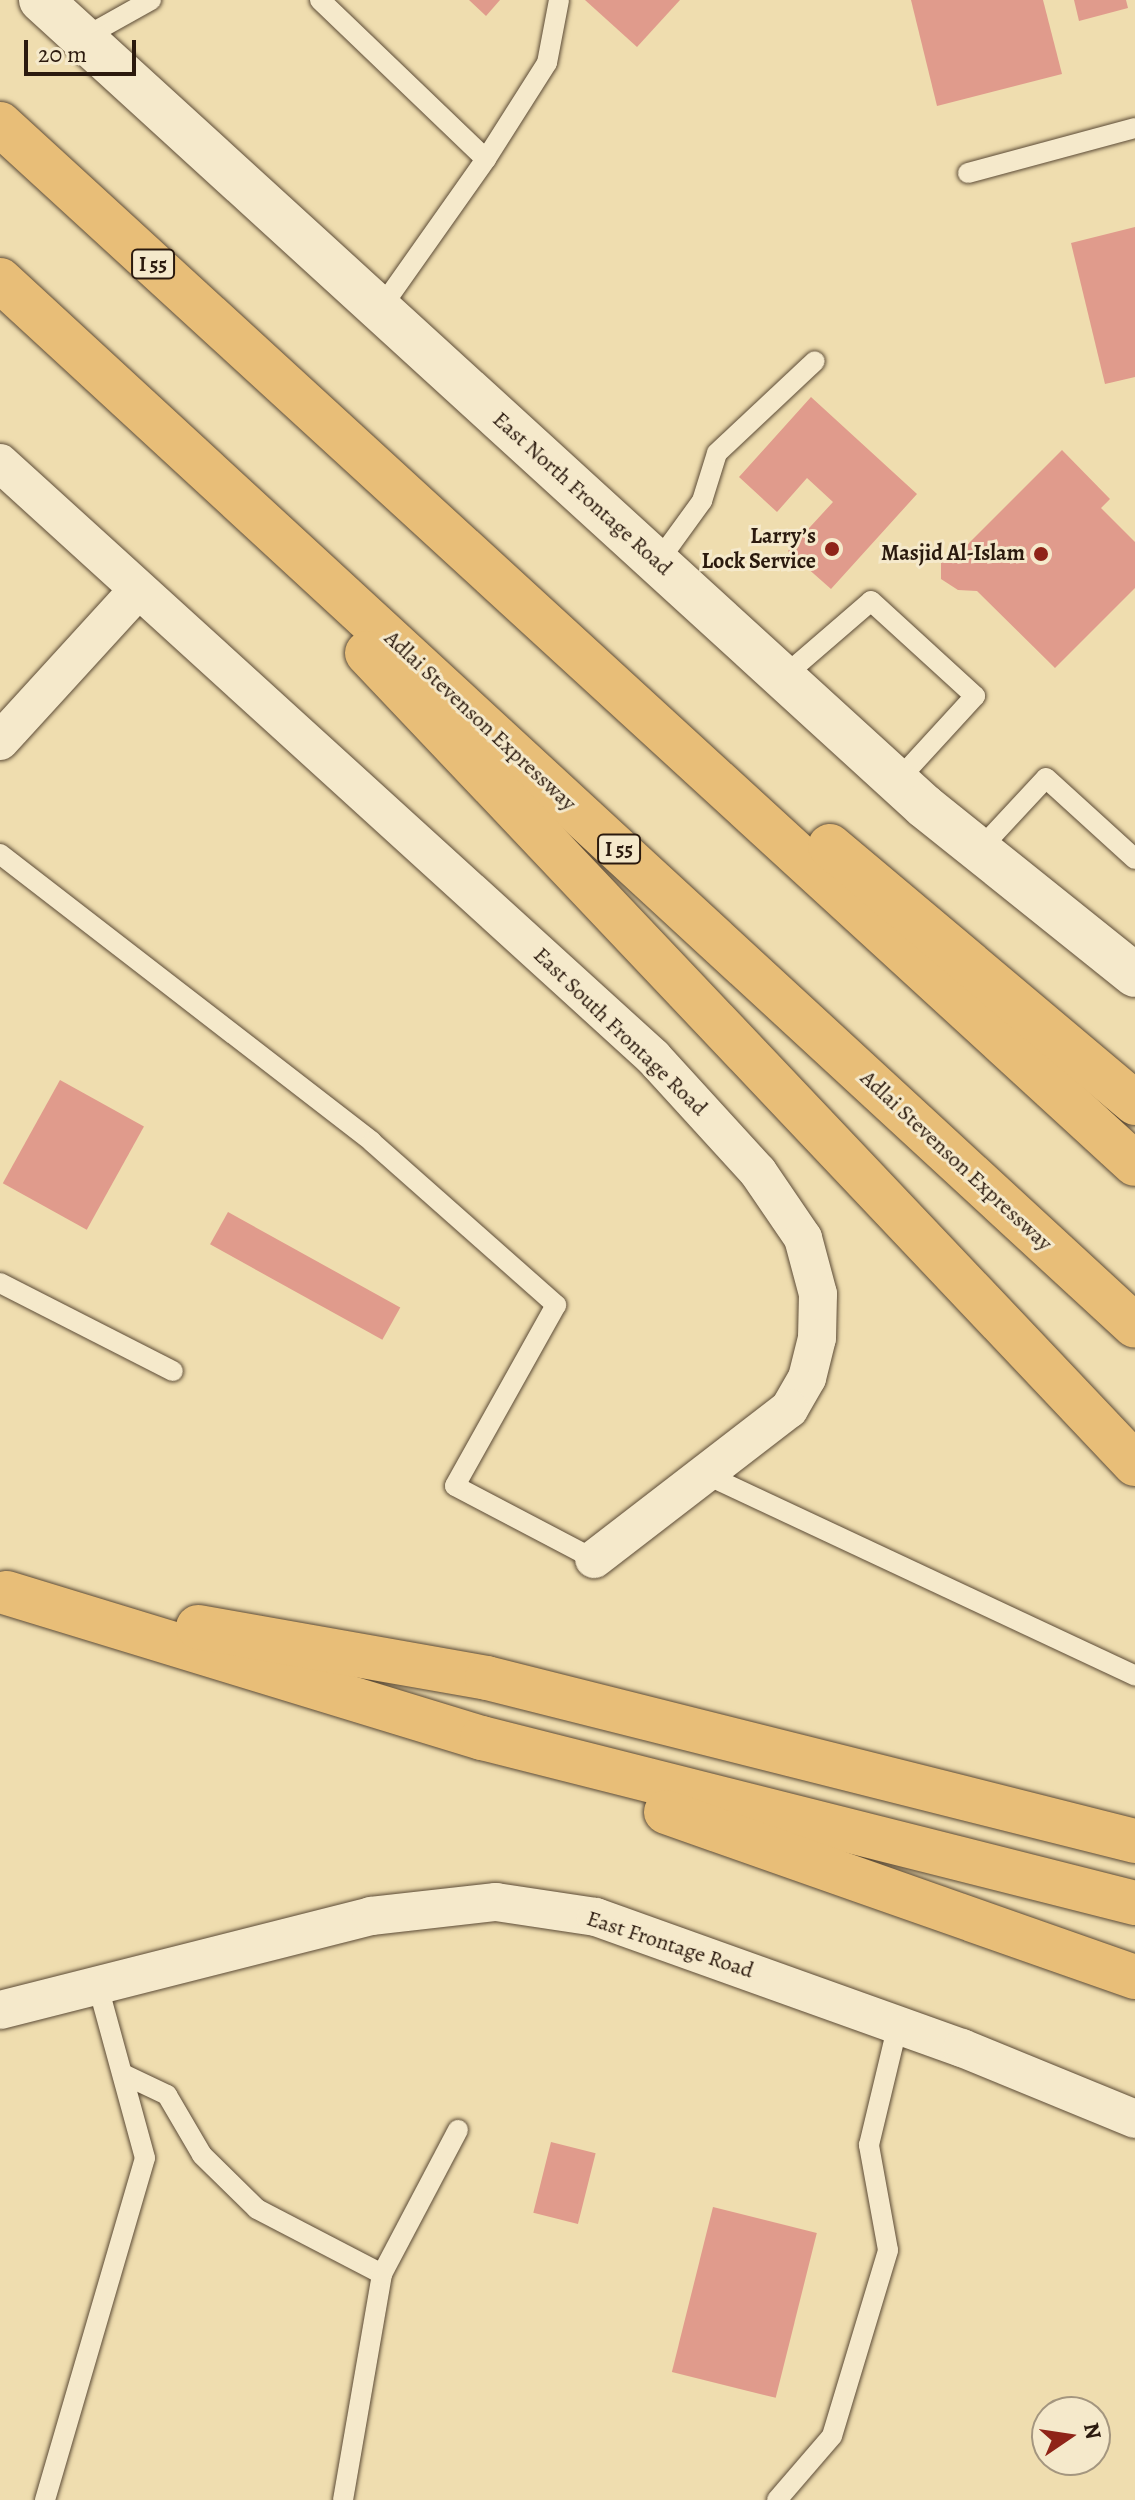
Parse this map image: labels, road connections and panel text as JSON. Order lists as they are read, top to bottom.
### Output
{
  "streets": {
    "highway": ["I 55", "Adlai Stevenson Expressway"],
    "street": ["East North Frontage Road", "East South Frontage Road", "East Frontage Road"]
  },
  "places": ["Larry’s Lock Service", "Masjid Al-Islam"],
  "scale_bar": "20 m",
  "north": "right"
}
